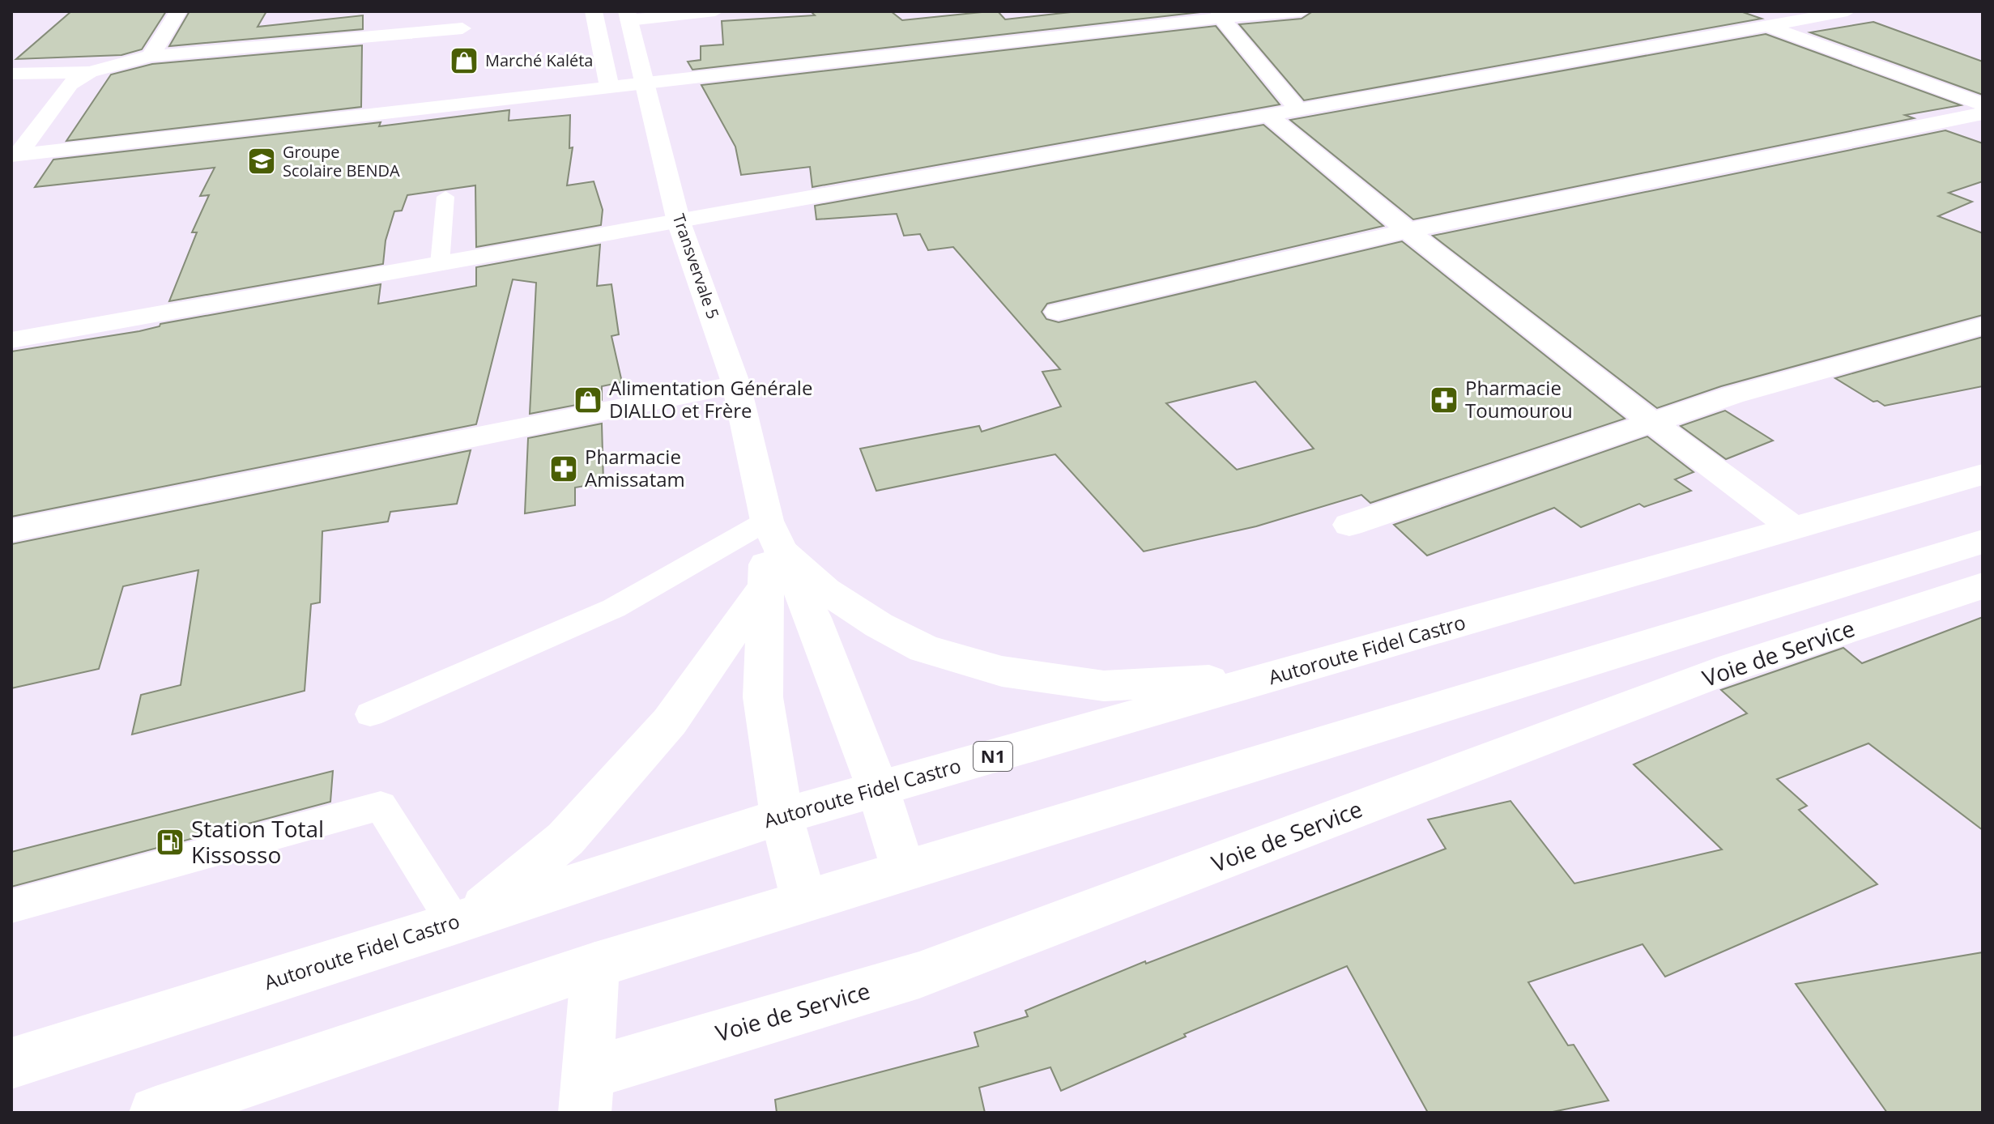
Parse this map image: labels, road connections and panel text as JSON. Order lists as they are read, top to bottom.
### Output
{
  "streets": {
    "main road": [
      "Transvervale 5",
      "Autoroute Fidel Castro",
      "Voie de Service",
      "N1"
    ]
  },
  "crossings": [
    ["Transvervale 5", "Autoroute Fidel Castro"]
  ],
  "places": {
    "shop": ["Marché Kaléta", "Alimentation Générale DIALLO et Frère"],
    "school or university": ["Groupe Scolaire BENDA"],
    "pharmacy": ["Pharmacie Toumourou", "Pharmacie Amissatam"],
    "fuel station": ["Station Total Kissosso"]
  }
}
